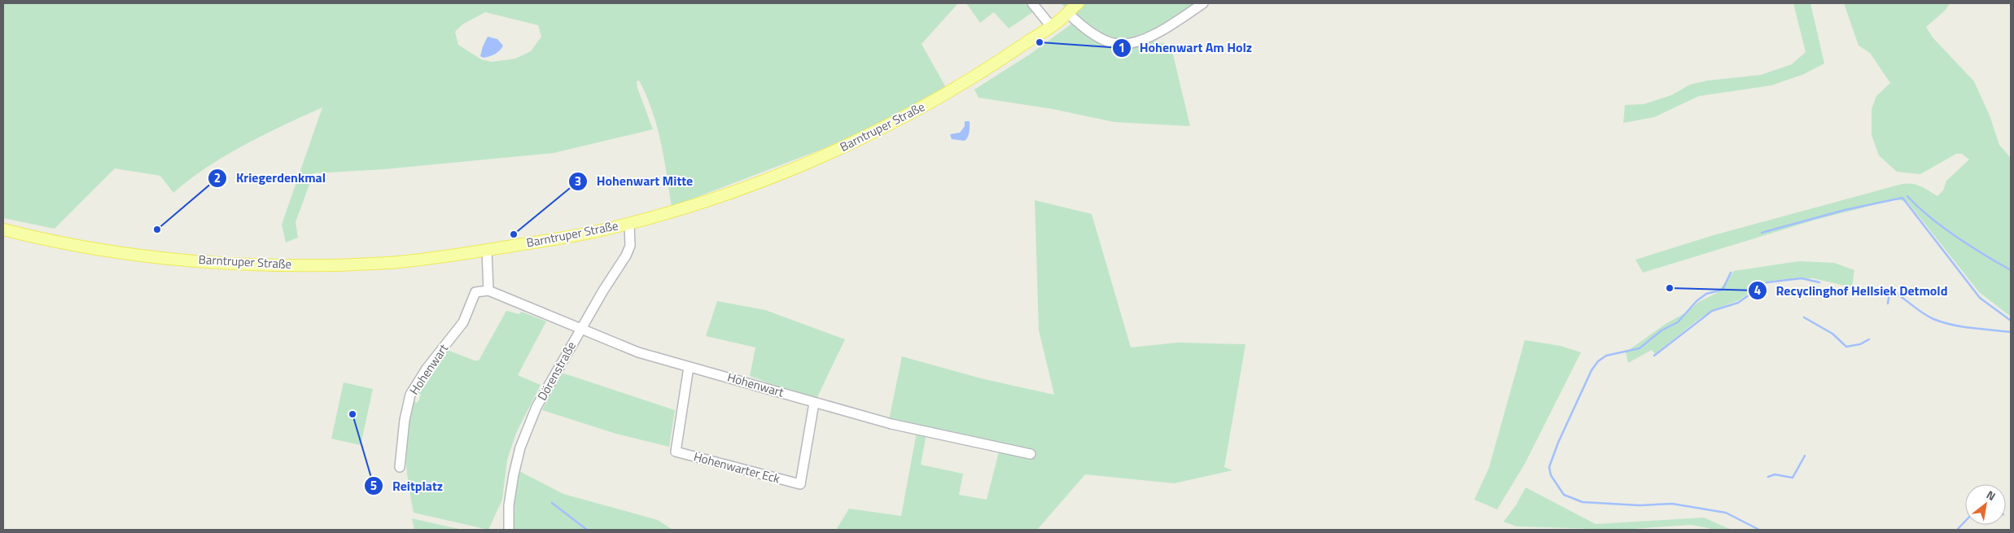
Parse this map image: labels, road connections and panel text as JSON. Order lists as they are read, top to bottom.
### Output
{
  "streets": {
    "main road": ["Barntruper Straße"],
    "street": ["Hohenwart", "Dörenstraße", "Hohenwarter Eck"]
  },
  "crossings": [
    ["Barntruper Straße", "Dörenstraße"],
    ["Hohenwart", "Dörenstraße"],
    ["Hohenwart", "Hohenwarter Eck"]
  ],
  "places": [
    "Hohenwart Am Holz",
    "Kriegerdenkmal",
    "Hohenwart Mitte",
    "Recyclinghof Hellsiek Detmold",
    "Reitplatz"
  ],
  "north": "top right"
}
